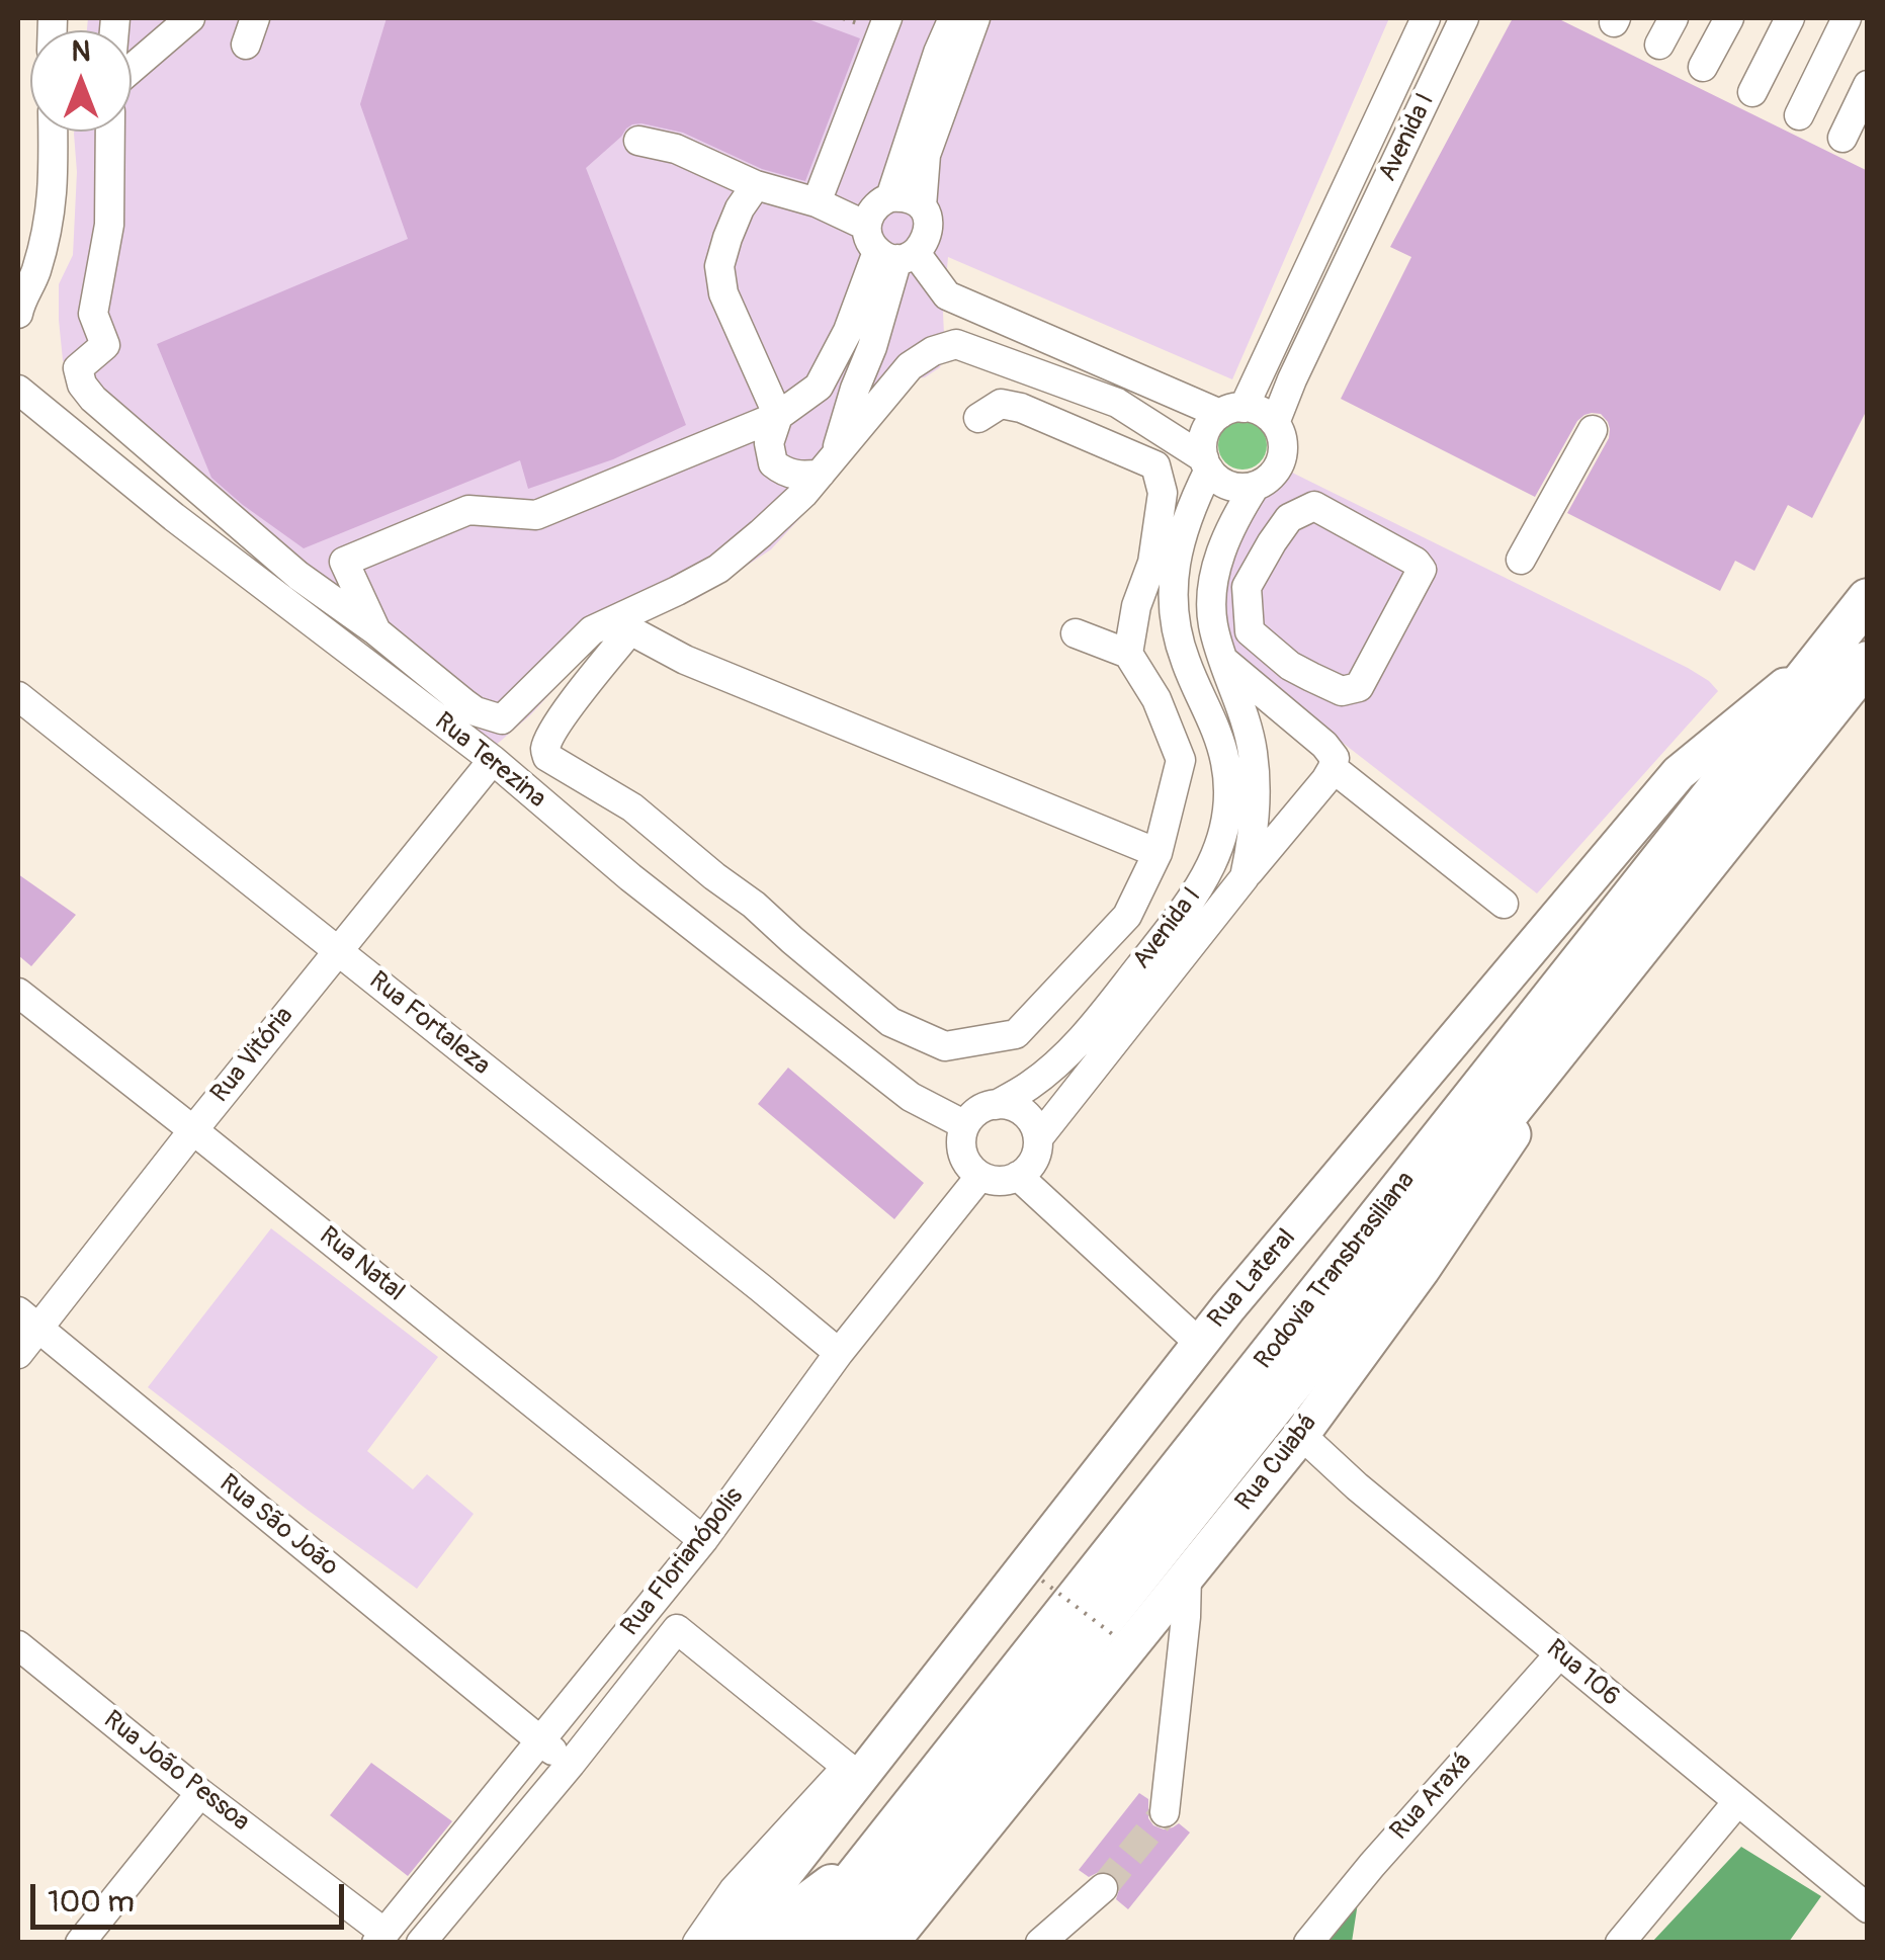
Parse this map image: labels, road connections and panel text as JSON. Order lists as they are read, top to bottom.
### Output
{
  "streets": {
    "highway": ["Rodovia Transbrasiliana"],
    "main road": ["Rua Lateral", "Rua Cuiabá"],
    "street": [
      "Avenida I",
      "Rua Terezina",
      "Rua Fortaleza",
      "Rua Vitória",
      "Rua Natal",
      "Rua São João",
      "Rua Florianópolis",
      "Rua 106",
      "Rua João Pessoa",
      "Rua Araxá"
    ]
  },
  "crossings": [
    ["Avenida I", "Rua Terezina"],
    ["Avenida I", "Rua Florianópolis"],
    ["Rua Terezina", "Rua Vitória"],
    ["Rua Terezina", "Rua Florianópolis"],
    ["Rua Fortaleza", "Rua Vitória"],
    ["Rua Fortaleza", "Rua Florianópolis"],
    ["Rua Vitória", "Rua Natal"],
    ["Rua Vitória", "Rua São João"],
    ["Rua Natal", "Rua Florianópolis"],
    ["Rodovia Transbrasiliana", "Rua Lateral"],
    ["Rodovia Transbrasiliana", "Rua Cuiabá"],
    ["Rua Cuiabá", "Rua 106"],
    ["Rua São João", "Rua Florianópolis"],
    ["Rua Florianópolis", "Rua João Pessoa"],
    ["Rua 106", "Rua Araxá"]
  ],
  "scale_bar": "100 m",
  "north": "top"
}
